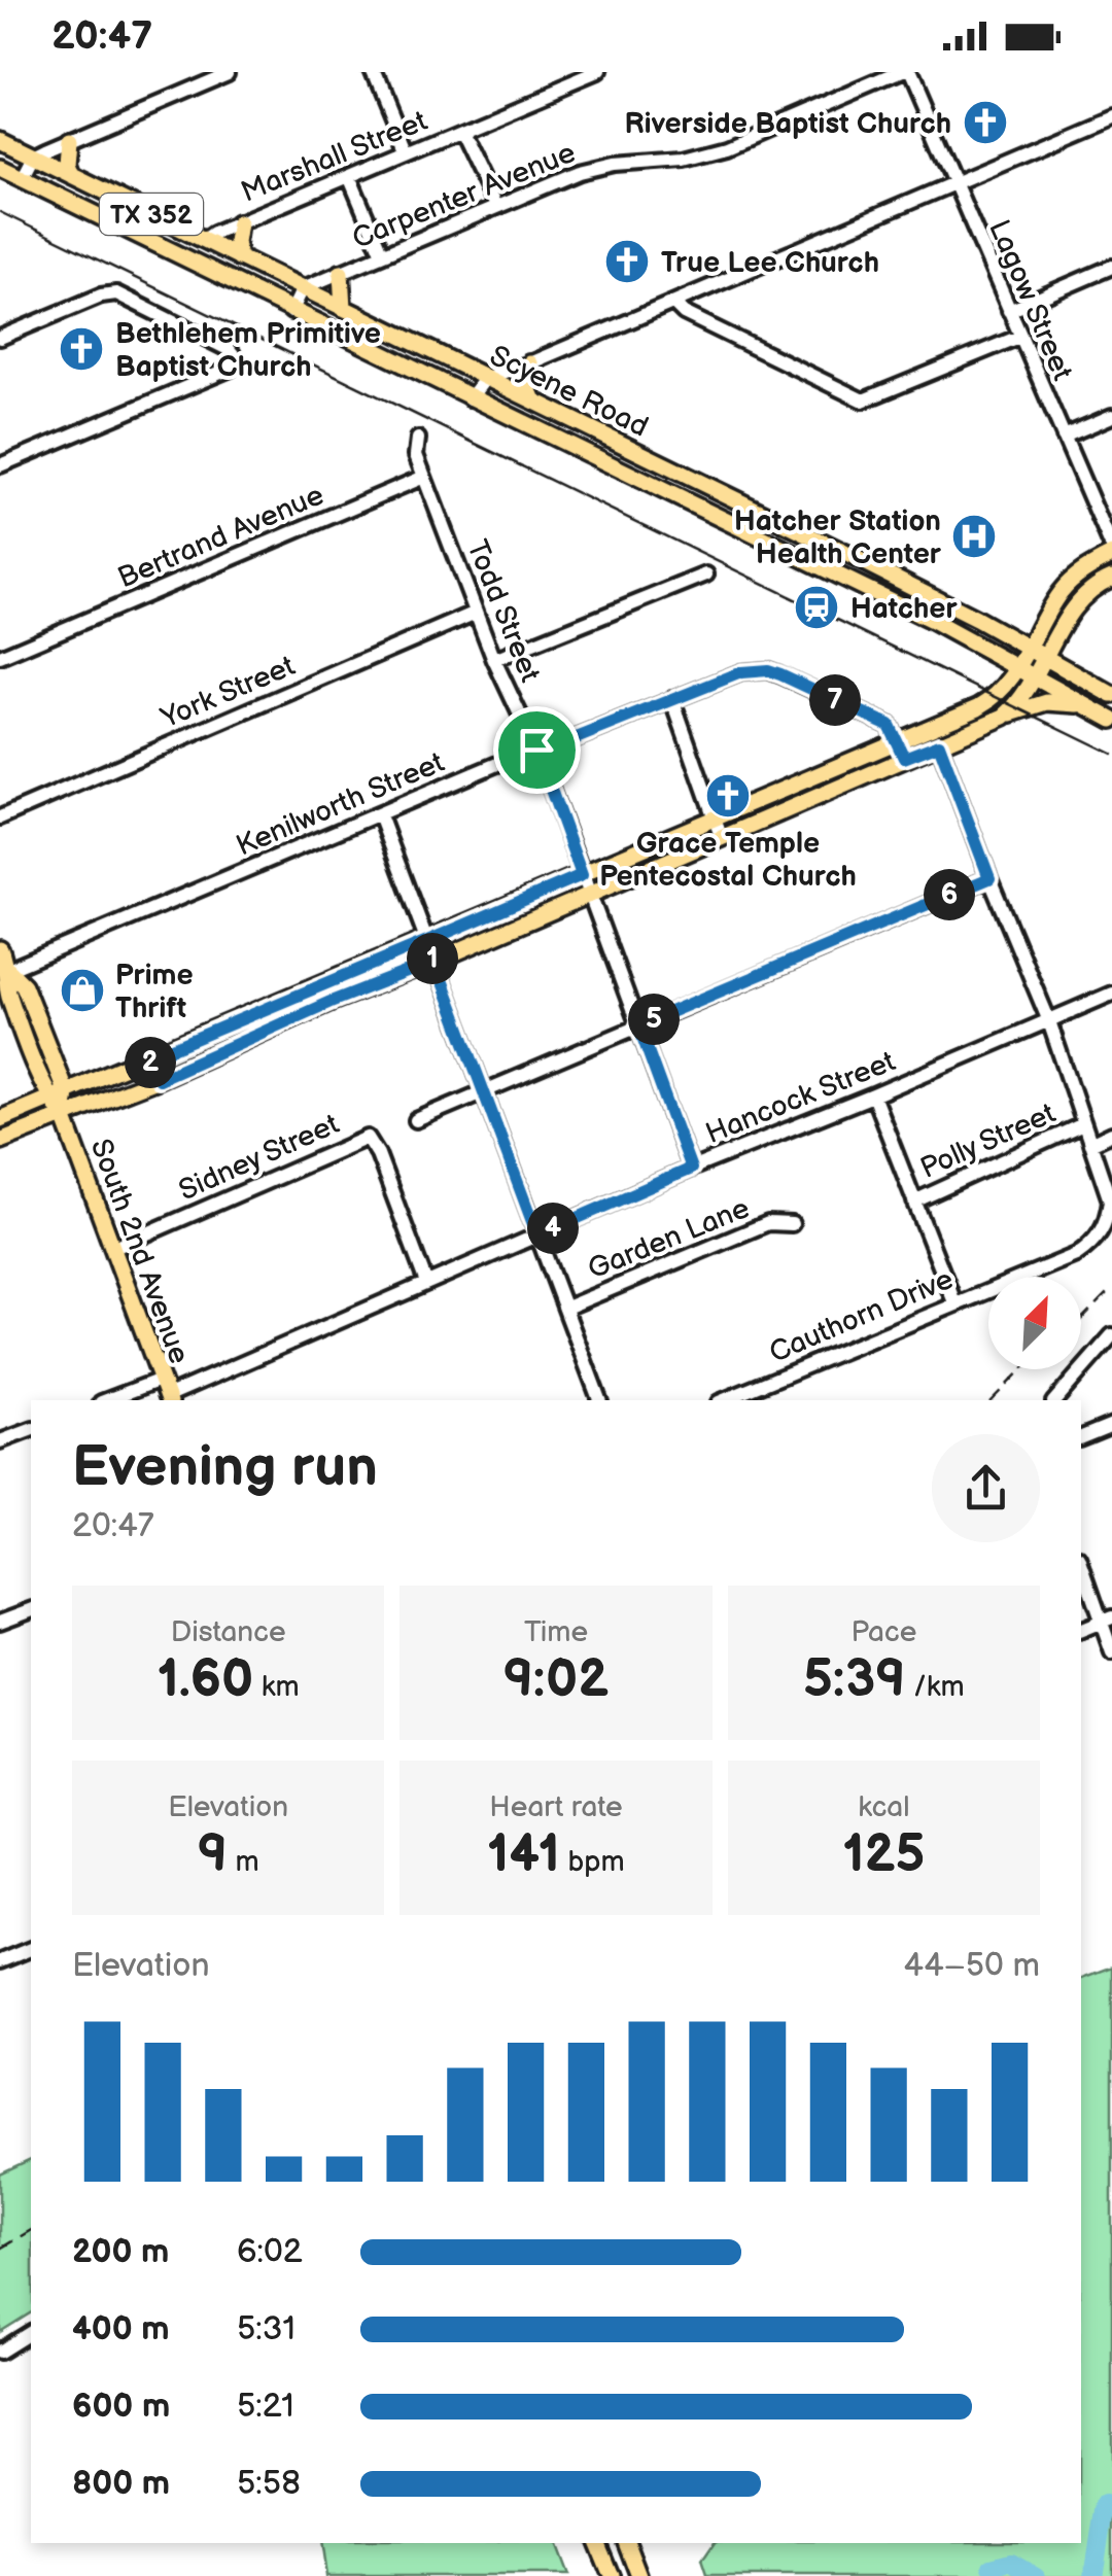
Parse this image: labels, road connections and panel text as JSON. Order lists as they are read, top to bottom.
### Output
{
  "streets": {
    "main road": ["TX 352", "Scyene Road", "South 2nd Avenue"],
    "street": [
      "Marshall Street",
      "Carpenter Avenue",
      "Lagow Street",
      "Bertrand Avenue",
      "Todd Street",
      "York Street",
      "Kenilworth Street",
      "Hancock Street",
      "Polly Street",
      "Sidney Street",
      "Garden Lane",
      "Cauthorn Drive"
    ]
  },
  "crossings": [
    ["Marshall Street", "Scyene Road"],
    ["Carpenter Avenue", "Lagow Street"],
    ["Carpenter Avenue", "Scyene Road"],
    ["Bertrand Avenue", "Todd Street"],
    ["Todd Street", "York Street"],
    ["Todd Street", "Kenilworth Street"],
    ["Todd Street", "Hancock Street"],
    ["Kenilworth Street", "South 2nd Avenue"],
    ["Hancock Street", "Sidney Street"],
    ["Hancock Street", "South 2nd Avenue"],
    ["Sidney Street", "South 2nd Avenue"]
  ],
  "places": {
    "church": [
      "Riverside Baptist Church",
      "True Lee Church",
      "Bethlehem Primitive Baptist Church",
      "Grace Temple Pentecostal Church"
    ],
    "hospital": ["Hatcher Station Health Center"],
    "station": ["Hatcher"],
    "shop": ["Prime Thrift"]
  },
  "north": "top right",
  "page": {
    "status": "20:47",
    "pins": [
      "7",
      "6",
      "1",
      "5",
      "2",
      "4"
    ],
    "heading": ["Evening run", "20:47"],
    "stats": [
      ["Distance", "1.60 km"],
      ["Time", "9:02"],
      ["Pace", "5:39 /km"],
      ["Elevation", "9 m"],
      ["Heart rate", "141 bpm"],
      ["kcal", "125"]
    ],
    "chart": ["Elevation", "44–50 m"],
    "list": [
      {
        "name": "200 m",
        "note": "6:02"
      },
      {
        "name": "400 m",
        "note": "5:31"
      },
      {
        "name": "600 m",
        "note": "5:21"
      },
      {
        "name": "800 m",
        "note": "5:58"
      }
    ]
  }
}
